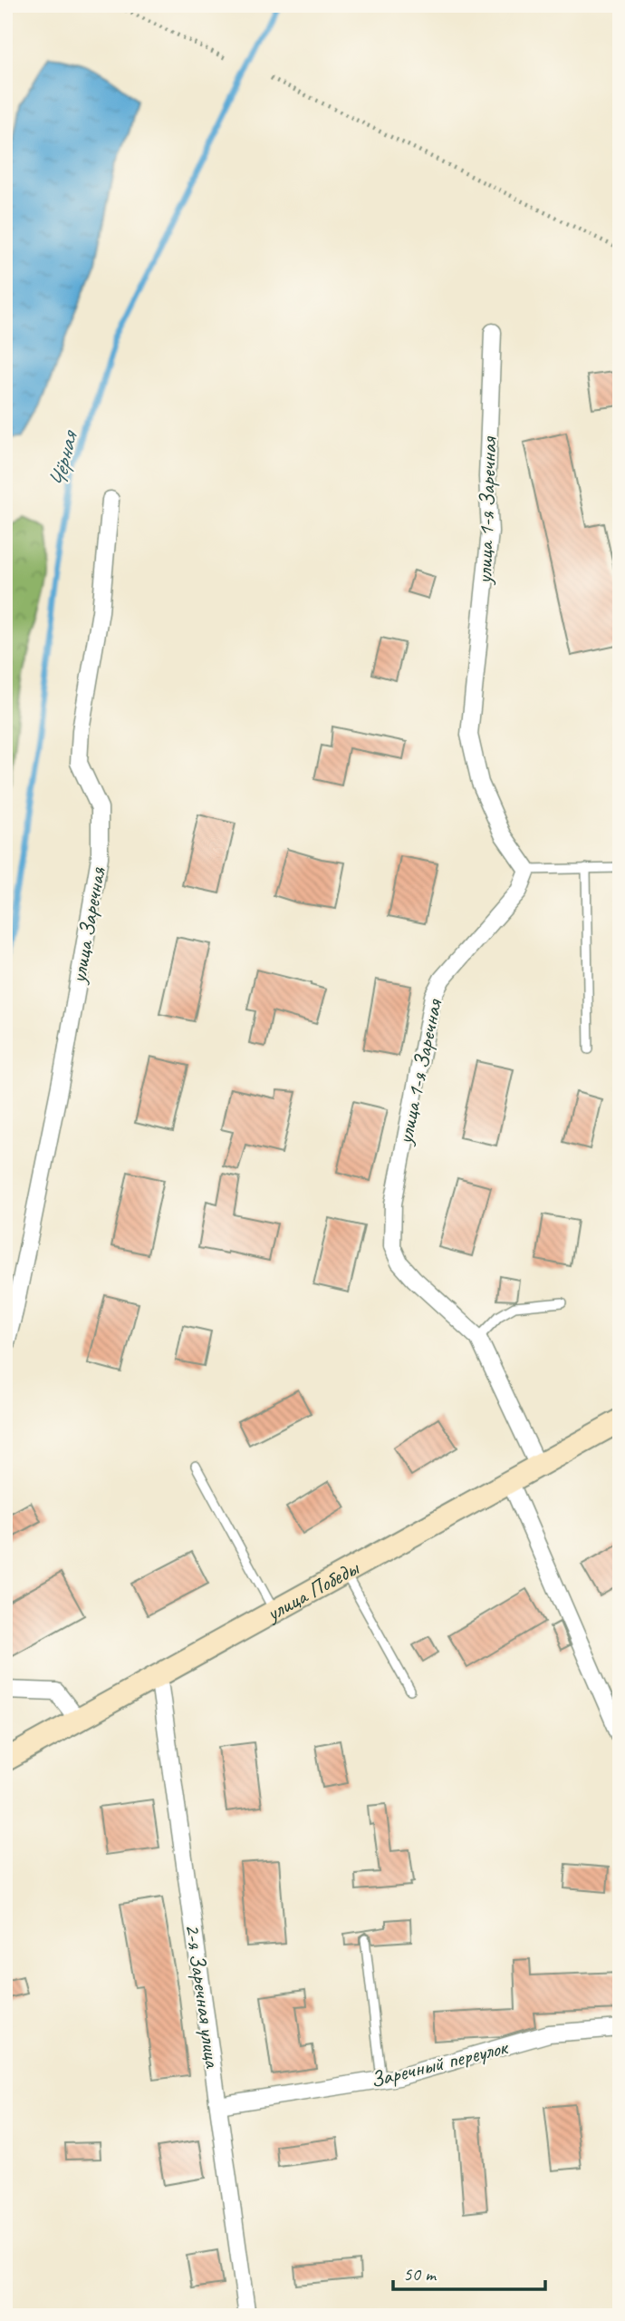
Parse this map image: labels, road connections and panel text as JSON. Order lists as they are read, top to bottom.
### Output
{
  "streets": {
    "street": [
      "улица 1-я Заречная",
      "улица Заречная",
      "улица Победы",
      "2-я Заречная улица",
      "Заречный переулок"
    ]
  },
  "crossings": [
    ["улица 1-я Заречная", "улица Победы"],
    ["улица Победы", "2-я Заречная улица"],
    ["2-я Заречная улица", "Заречный переулок"]
  ],
  "water": ["Чёрная"],
  "scale_bar": "50 m"
}
